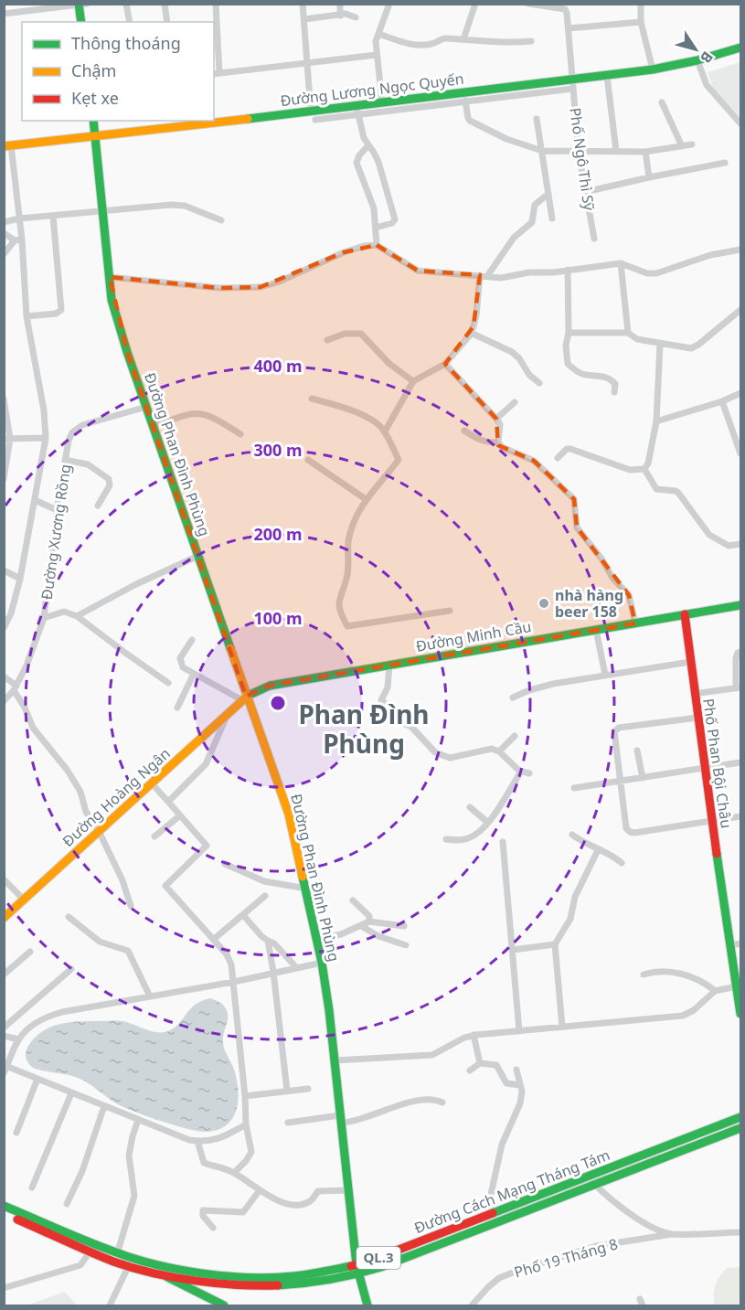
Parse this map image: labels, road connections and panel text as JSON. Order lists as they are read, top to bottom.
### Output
{
  "streets": {
    "main road": [
      "Đường Lương Ngọc Quyến",
      "Đường Phan Đình Phùng",
      "Đường Minh Cầu",
      "Phố Phan Bội Châu",
      "Đường Hoàng Ngân",
      "Đường Cách Mạng Tháng Tám",
      "QL.3"
    ],
    "street": ["Phố Ngô Thì Sỹ", "Đường Xương Rồng", "Phố 19 Tháng 8"]
  },
  "crossings": [
    ["Đường Lương Ngọc Quyến", "Phố Ngô Thì Sỹ"],
    ["Đường Lương Ngọc Quyến", "Đường Phan Đình Phùng"],
    ["Đường Phan Đình Phùng", "Đường Xương Rồng"],
    ["Đường Phan Đình Phùng", "Đường Minh Cầu"],
    ["Đường Phan Đình Phùng", "Đường Hoàng Ngân"],
    ["Đường Phan Đình Phùng", "Đường Cách Mạng Tháng Tám"],
    ["Đường Minh Cầu", "Phố Phan Bội Châu"],
    ["Đường Minh Cầu", "Đường Hoàng Ngân"]
  ],
  "districts": ["Phan Đình Phùng"],
  "places": ["nhà hàng beer 158"],
  "legend": ["Thông thoáng", "Chậm", "Kẹt xe"],
  "north": "bottom right",
  "rings": [
    "400 m",
    "300 m",
    "200 m",
    "100 m"
  ]
}
